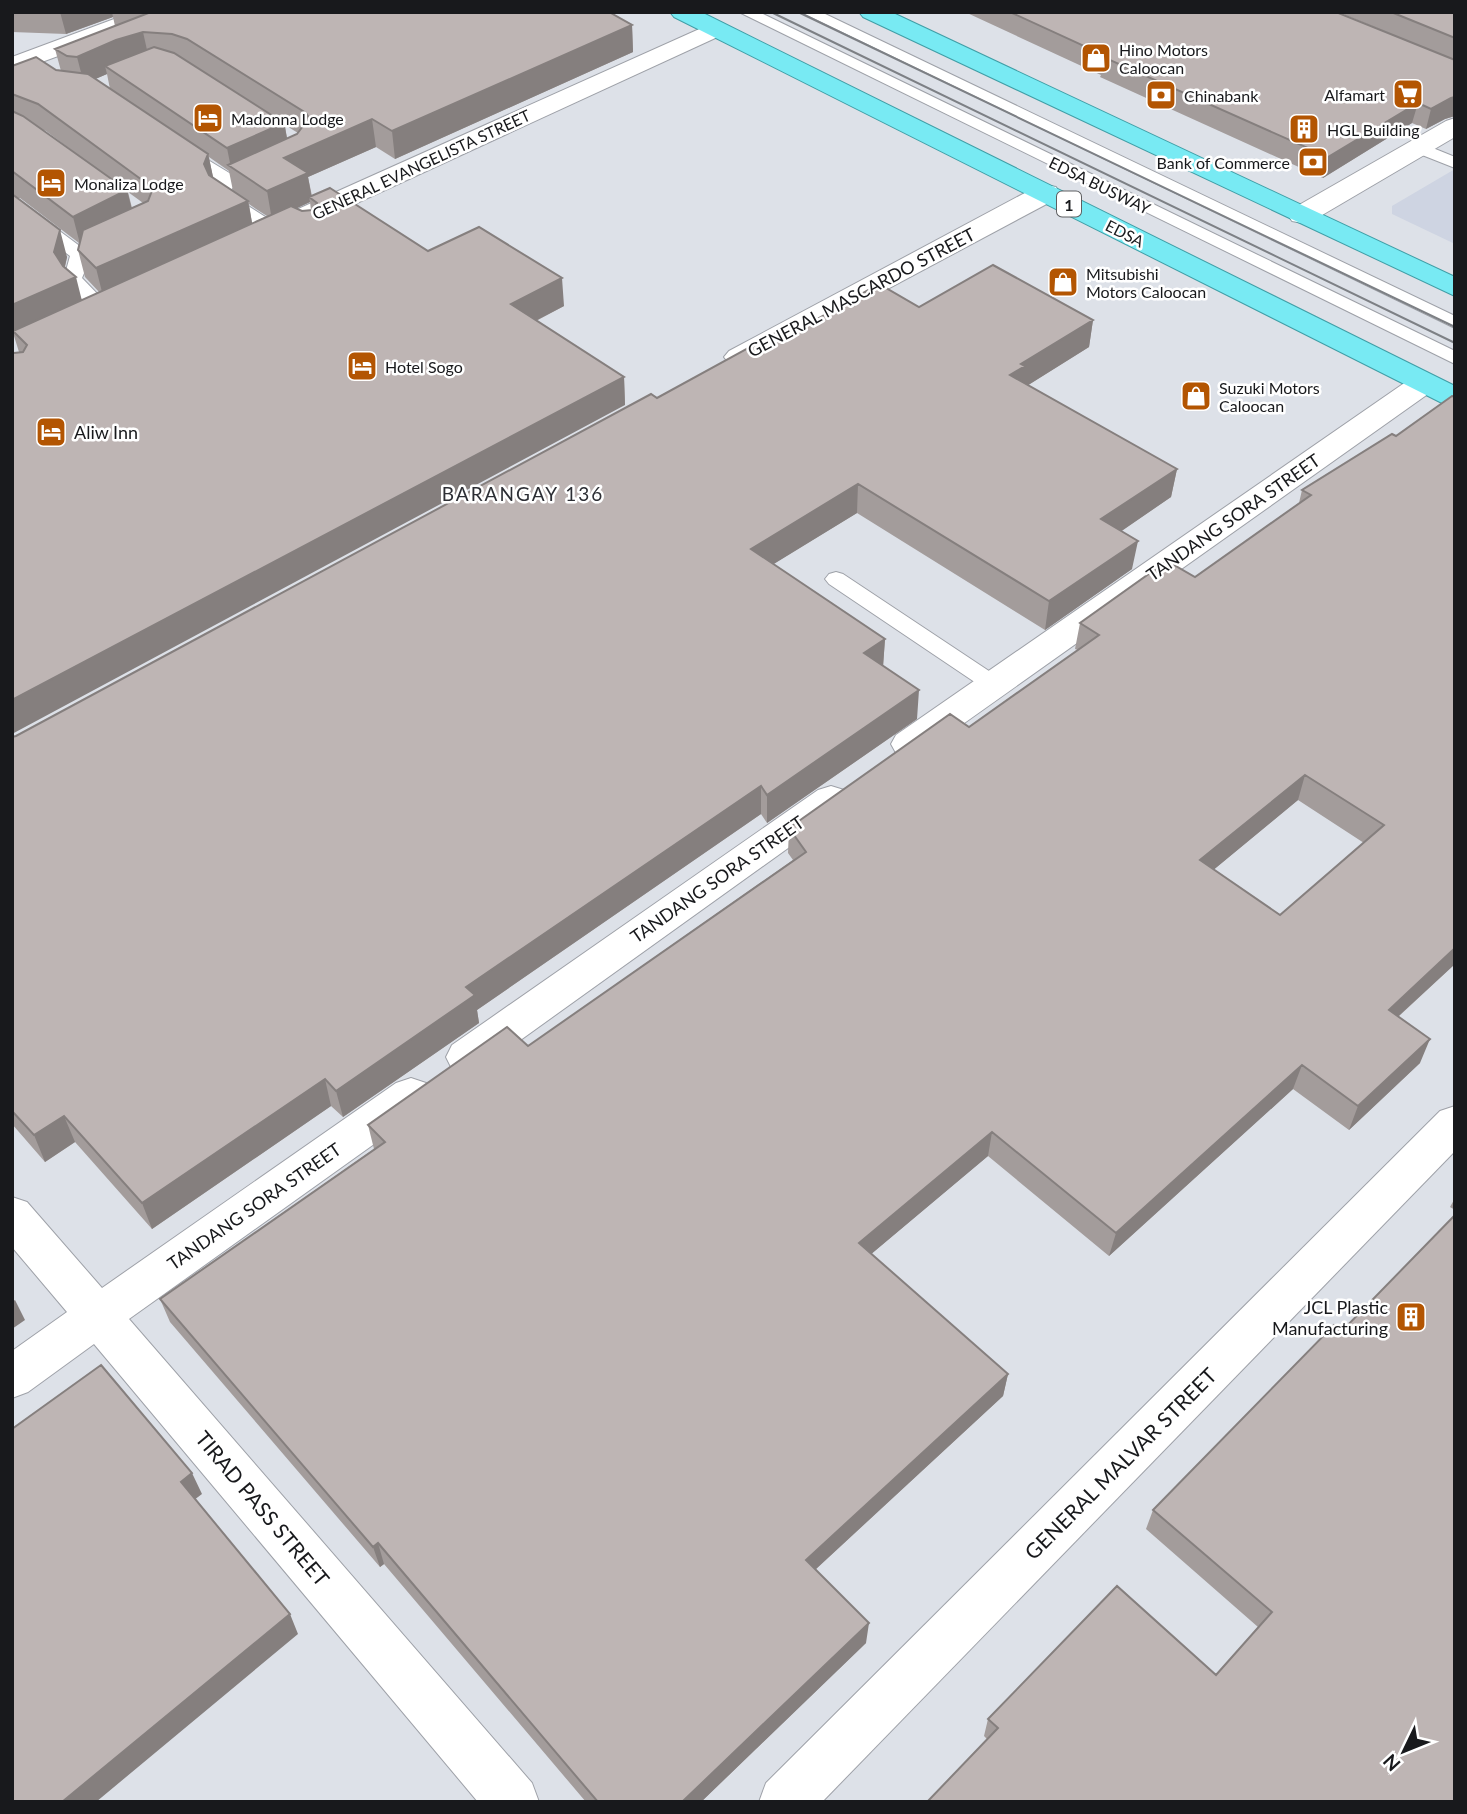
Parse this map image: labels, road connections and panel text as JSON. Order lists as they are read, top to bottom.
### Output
{
  "streets": {
    "highway": ["1", "EDSA"],
    "street": [
      "GENERAL EVANGELISTA STREET",
      "GENERAL MASCARDO STREET",
      "TANDANG SORA STREET",
      "GENERAL MALVAR STREET",
      "TIRAD PASS STREET"
    ],
    "lane": ["EDSA BUSWAY"]
  },
  "crossings": [
    ["GENERAL EVANGELISTA STREET", "EDSA"],
    ["EDSA", "GENERAL MASCARDO STREET"],
    ["EDSA", "TANDANG SORA STREET"],
    ["TANDANG SORA STREET", "TIRAD PASS STREET"]
  ],
  "districts": ["BARANGAY 136"],
  "places": {
    "shop": ["Hino Motors Caloocan", "Mitsubishi Motors Caloocan", "Suzuki Motors Caloocan"],
    "supermarket": ["Alfamart"],
    "bank": ["Chinabank", "Bank of Commerce"],
    "hotel": [
      "Madonna Lodge",
      "Monaliza Lodge",
      "Hotel Sogo",
      "Aliw Inn"
    ],
    "building": ["HGL Building", "JCL Plastic Manufacturing"]
  },
  "north": "bottom left"
}
